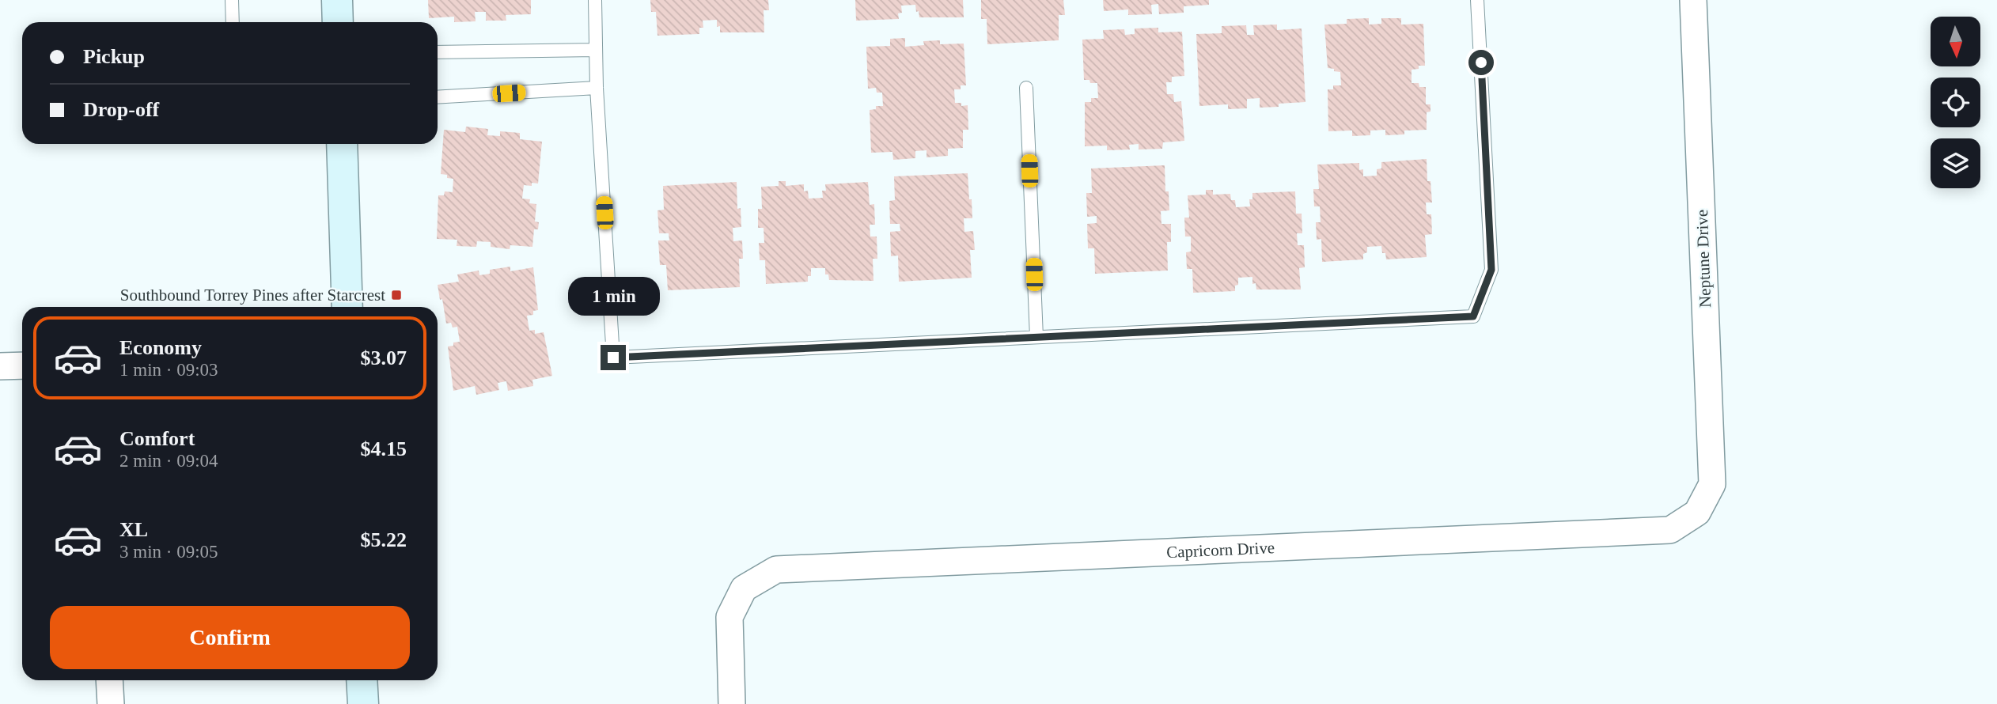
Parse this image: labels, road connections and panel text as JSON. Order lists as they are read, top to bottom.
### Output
{
  "streets": {
    "street": ["Neptune Drive", "Capricorn Drive"]
  },
  "crossings": [
    ["Neptune Drive", "Capricorn Drive"]
  ],
  "places": {
    "transit": ["Southbound Torrey Pines after Starcrest"]
  },
  "north": "bottom",
  "page": {
    "banner": ["Pickup", "Drop-off"],
    "bubble": "1 min",
    "list": [
      {
        "name": "Economy",
        "note": "1 min · 09:03",
        "value": "$3.07"
      },
      {
        "name": "Comfort",
        "note": "2 min · 09:04",
        "value": "$4.15"
      },
      {
        "name": "XL",
        "note": "3 min · 09:05",
        "value": "$5.22"
      }
    ],
    "buttons": "Confirm"
  }
}
